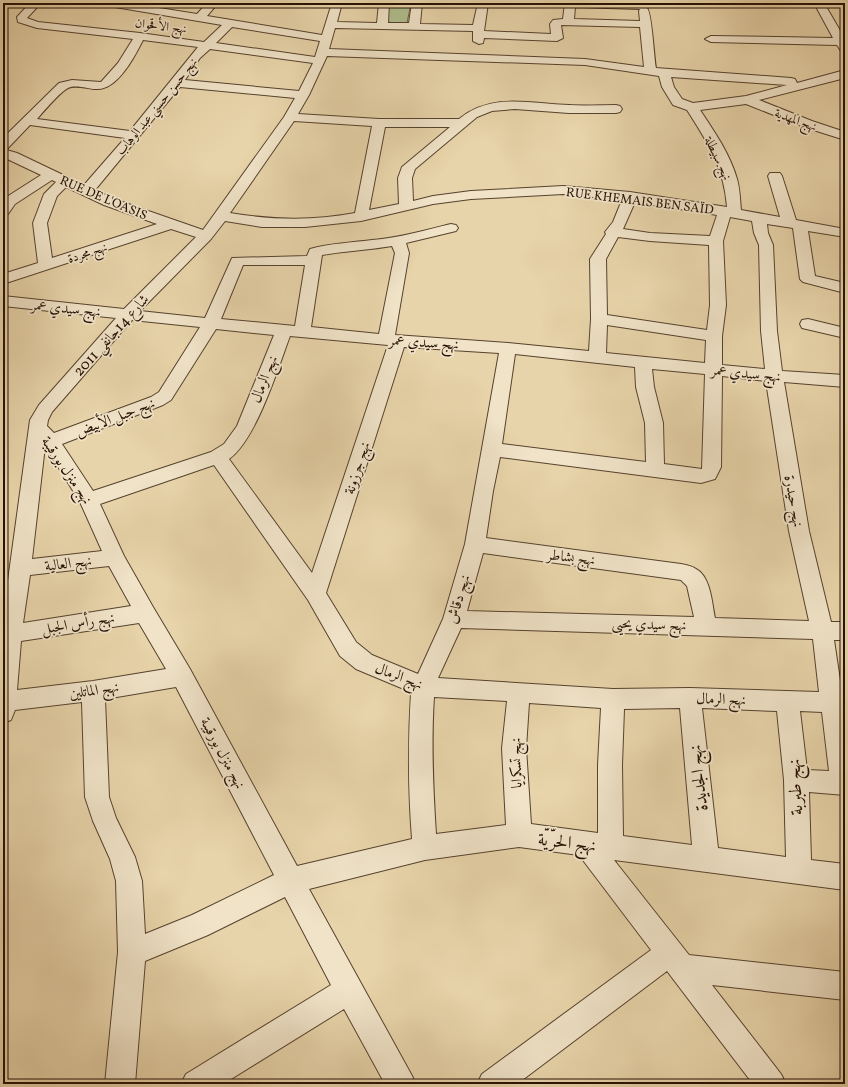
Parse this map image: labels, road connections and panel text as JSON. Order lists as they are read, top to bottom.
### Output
{
  "streets": {
    "street": [
      "نهج الأقحوان",
      "نهج حسن حسني عبد الوهاب",
      "نهج المهدية",
      "نهج سبيطلة",
      "RUE DE L'OASIS",
      "RUE KHEMAIS BEN SAÏD",
      "نهج مجردة",
      "نهج سيدي عمر",
      "شارع 14جانفي 2011",
      "نهج الرمال",
      "نهج جبل الأبيض",
      "نهج جرزونة",
      "نهج منزل بورقيبة",
      "نهج حيدرة",
      "نهج بشاطر",
      "نهج العالية",
      "نهج دقاش",
      "نهج رأس الجبل",
      "نهج سيدي يحيى",
      "نهج الماتلين",
      "نهج تسكرايا",
      "نهج الجديدة",
      "نهج طبربة",
      "نهج الحرّيّة"
    ]
  },
  "crossings": [
    ["نهج الأقحوان", "نهج حسن حسني عبد الوهاب"],
    ["نهج الأقحوان", "شارع 14جانفي 2011"],
    ["نهج حسن حسني عبد الوهاب", "RUE DE L'OASIS"],
    ["نهج سبيطلة", "RUE KHEMAIS BEN SAÏD"],
    ["نهج سبيطلة", "نهج سيدي عمر"],
    ["RUE DE L'OASIS", "نهج مجردة"],
    ["RUE DE L'OASIS", "شارع 14جانفي 2011"],
    ["RUE KHEMAIS BEN SAÏD", "شارع 14جانفي 2011"],
    ["RUE KHEMAIS BEN SAÏD", "نهج حيدرة"],
    ["نهج سيدي عمر", "شارع 14جانفي 2011"],
    ["نهج سيدي عمر", "نهج الرمال"],
    ["نهج سيدي عمر", "نهج جبل الأبيض"],
    ["نهج سيدي عمر", "نهج جرزونة"],
    ["نهج سيدي عمر", "نهج حيدرة"],
    ["نهج سيدي عمر", "نهج دقاش"],
    ["شارع 14جانفي 2011", "نهج جبل الأبيض"],
    ["شارع 14جانفي 2011", "نهج منزل بورقيبة"],
    ["شارع 14جانفي 2011", "نهج العالية"],
    ["شارع 14جانفي 2011", "نهج رأس الجبل"],
    ["شارع 14جانفي 2011", "نهج الماتلين"],
    ["نهج الرمال", "نهج جرزونة"],
    ["نهج الرمال", "نهج حيدرة"],
    ["نهج الرمال", "نهج دقاش"],
    ["نهج الرمال", "نهج تسكرايا"],
    ["نهج الرمال", "نهج الجديدة"],
    ["نهج الرمال", "نهج طبربة"],
    ["نهج جبل الأبيض", "نهج منزل بورقيبة"],
    ["نهج منزل بورقيبة", "نهج العالية"],
    ["نهج منزل بورقيبة", "نهج رأس الجبل"],
    ["نهج منزل بورقيبة", "نهج الماتلين"],
    ["نهج منزل بورقيبة", "نهج الحرّيّة"],
    ["نهج حيدرة", "نهج سيدي يحيى"],
    ["نهج بشاطر", "نهج دقاش"],
    ["نهج بشاطر", "نهج سيدي يحيى"],
    ["نهج دقاش", "نهج سيدي يحيى"],
    ["نهج دقاش", "نهج الحرّيّة"],
    ["نهج تسكرايا", "نهج الحرّيّة"],
    ["نهج الجديدة", "نهج الحرّيّة"],
    ["نهج طبربة", "نهج الحرّيّة"]
  ]
}
